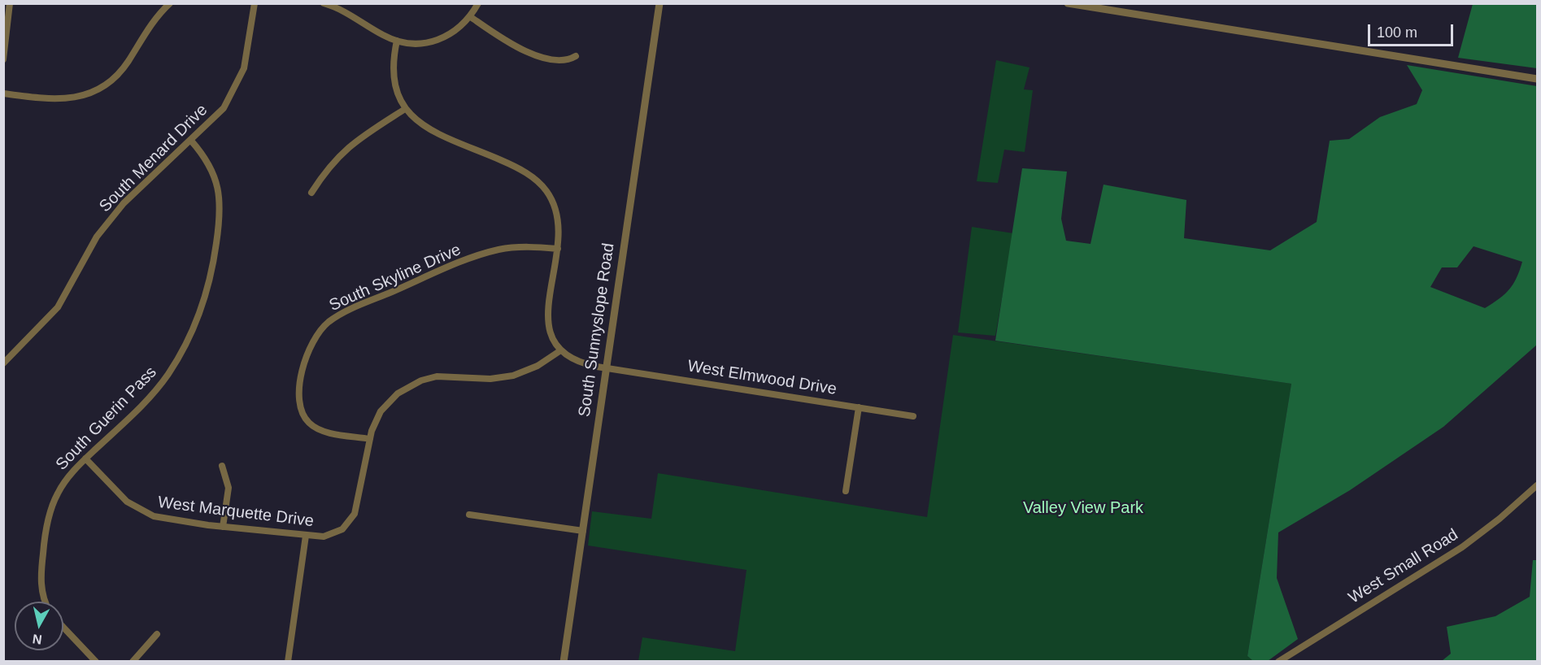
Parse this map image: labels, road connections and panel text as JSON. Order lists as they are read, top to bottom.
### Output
{
  "streets": {
    "street": [
      "South Menard Drive",
      "South Skyline Drive",
      "South Sunnyslope Road",
      "West Elmwood Drive",
      "South Guerin Pass",
      "West Marquette Drive",
      "West Small Road"
    ]
  },
  "crossings": [
    ["South Menard Drive", "South Guerin Pass"],
    ["South Skyline Drive", "West Marquette Drive"],
    ["South Sunnyslope Road", "West Elmwood Drive"],
    ["West Elmwood Drive", "West Marquette Drive"],
    ["South Guerin Pass", "West Marquette Drive"]
  ],
  "parks": ["Valley View Park"],
  "scale_bar": "100 m",
  "north": "bottom"
}
